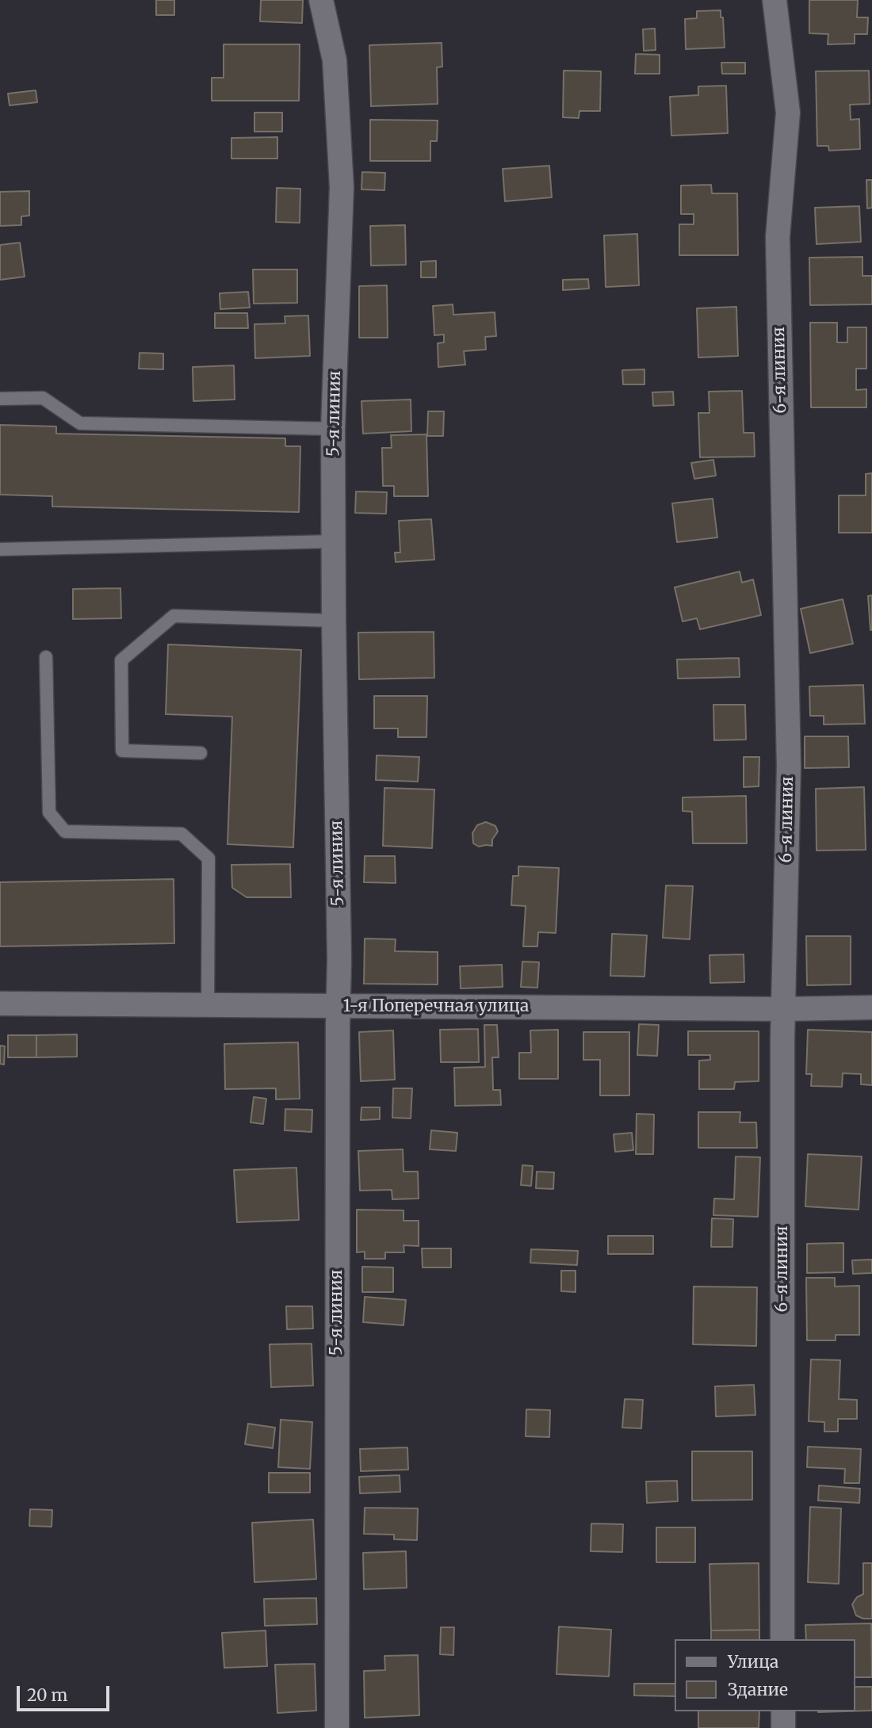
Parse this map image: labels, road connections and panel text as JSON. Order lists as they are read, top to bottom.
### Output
{
  "streets": {
    "street": ["6-я линия", "5-я линия", "1-я Поперечная улица"]
  },
  "crossings": [
    ["6-я линия", "1-я Поперечная улица"],
    ["5-я линия", "1-я Поперечная улица"]
  ],
  "legend": ["Улица", "Здание"],
  "scale_bar": "20 m"
}
